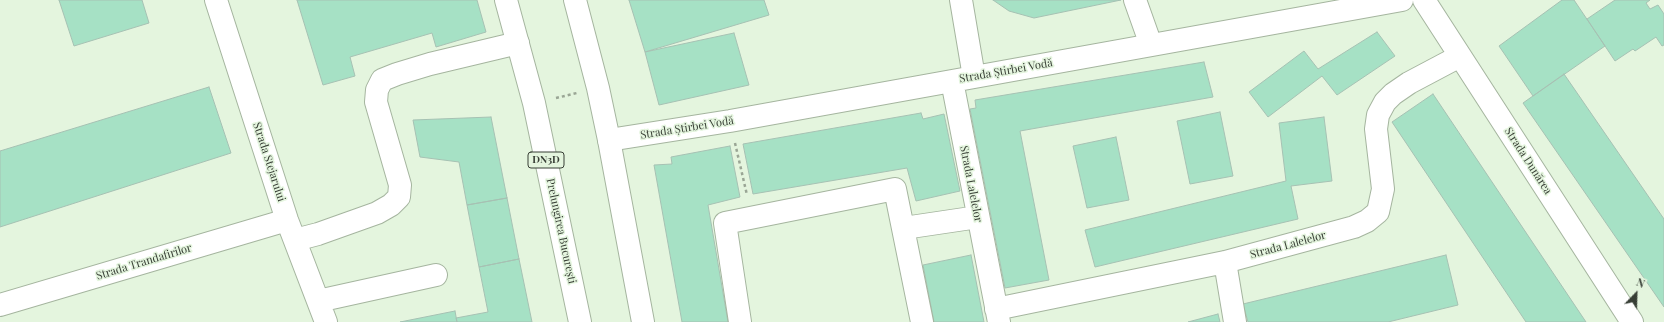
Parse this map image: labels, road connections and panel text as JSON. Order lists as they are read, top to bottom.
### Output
{
  "streets": {
    "street": [
      "Strada Știrbei Vodă",
      "DN3D",
      "Strada Dunărea",
      "Strada Stejarului",
      "Strada Lalelelor",
      "Prelungirea București",
      "Strada Trandafirilor"
    ]
  },
  "crossings": [
    ["Strada Știrbei Vodă", "Strada Lalelelor"],
    ["Strada Dunărea", "Strada Lalelelor"],
    ["Strada Stejarului", "Strada Trandafirilor"]
  ],
  "north": "top right"
}
